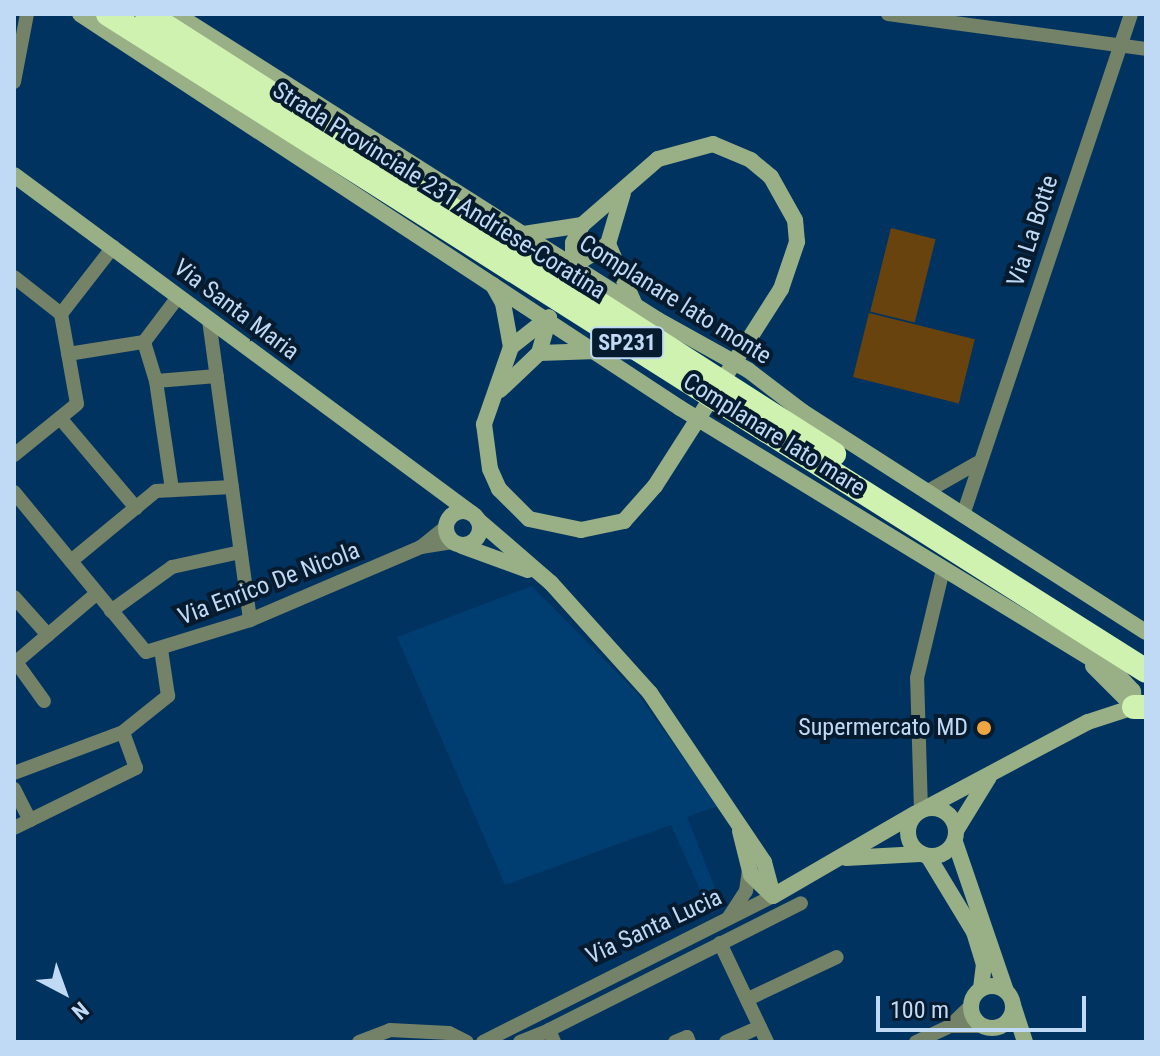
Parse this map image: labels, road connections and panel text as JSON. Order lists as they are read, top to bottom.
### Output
{
  "streets": {
    "highway": ["Strada Provinciale 231 Andriese-Coratina", "SP231"],
    "street": [
      "Via La Botte",
      "Complanare lato monte",
      "Via Santa Maria",
      "Complanare lato mare",
      "Via Enrico De Nicola",
      "Via Santa Lucia"
    ]
  },
  "crossings": [
    ["Via La Botte", "Complanare lato monte"],
    ["Via Santa Maria", "Via Enrico De Nicola"],
    ["Via Santa Maria", "Via Santa Lucia"],
    ["Complanare lato mare", "Via Santa Lucia"]
  ],
  "places": ["Supermercato MD"],
  "scale_bar": "100 m",
  "north": "bottom right"
}
